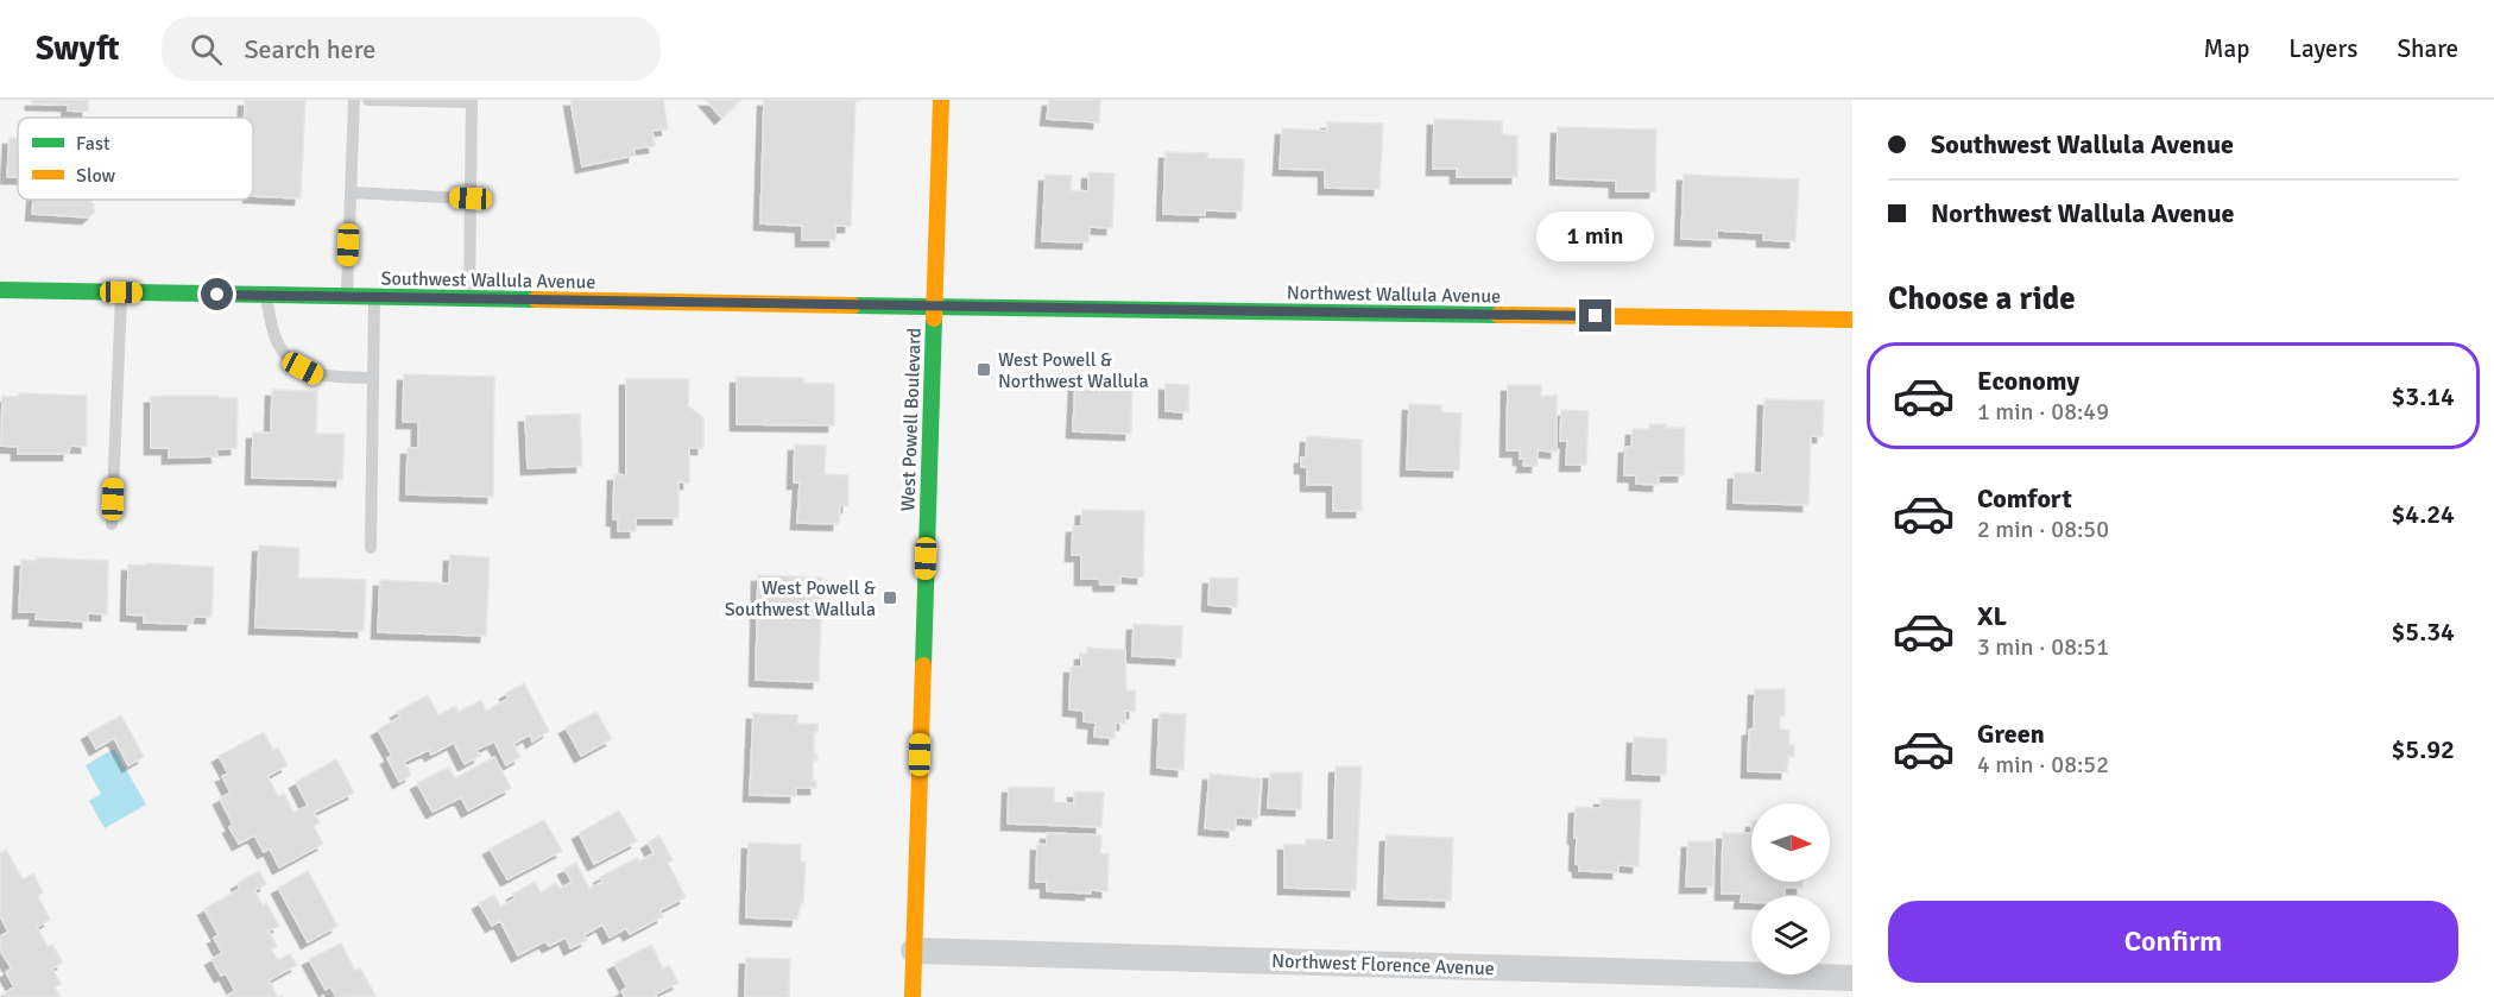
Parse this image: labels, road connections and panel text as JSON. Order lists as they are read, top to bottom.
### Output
{
  "streets": {
    "street": [
      "Southwest Wallula Avenue",
      "Northwest Wallula Avenue",
      "West Powell Boulevard",
      "Northwest Florence Avenue"
    ]
  },
  "crossings": [
    ["Southwest Wallula Avenue", "Northwest Wallula Avenue"],
    ["Southwest Wallula Avenue", "West Powell Boulevard"],
    ["Northwest Wallula Avenue", "West Powell Boulevard"],
    ["West Powell Boulevard", "Northwest Florence Avenue"]
  ],
  "places": {
    "transit": ["West Powell & Northwest Wallula", "West Powell & Southwest Wallula"]
  },
  "legend": ["Fast", "Slow"],
  "north": "right",
  "page": {
    "header": "Swyft",
    "search": "Search here",
    "nav": ["Map", "Layers", "Share"],
    "banner": ["Southwest Wallula Avenue", "Northwest Wallula Avenue"],
    "bubble": "1 min",
    "heading": "Choose a ride",
    "list": [
      {
        "name": "Economy",
        "note": "1 min · 08:49",
        "value": "$3.14"
      },
      {
        "name": "Comfort",
        "note": "2 min · 08:50",
        "value": "$4.24"
      },
      {
        "name": "XL",
        "note": "3 min · 08:51",
        "value": "$5.34"
      },
      {
        "name": "Green",
        "note": "4 min · 08:52",
        "value": "$5.92"
      }
    ],
    "buttons": "Confirm"
  }
}
